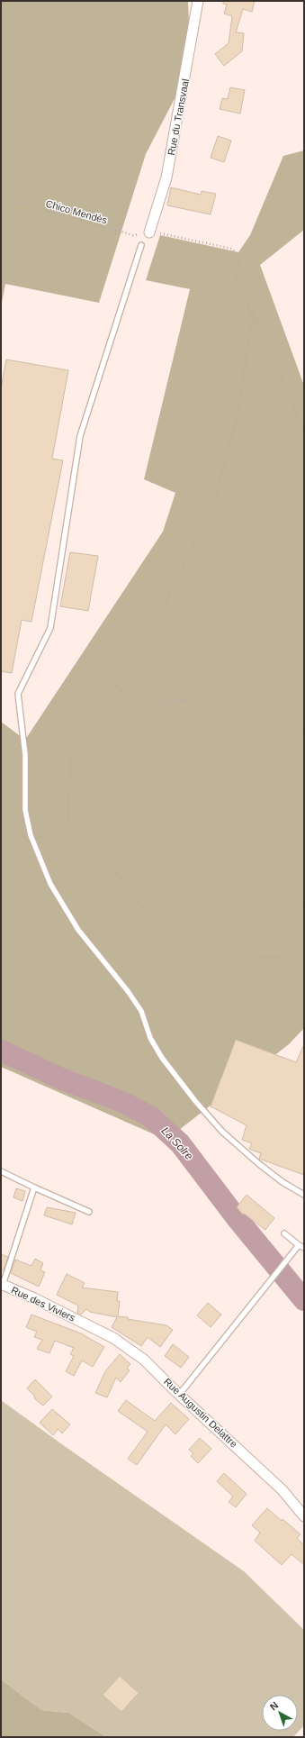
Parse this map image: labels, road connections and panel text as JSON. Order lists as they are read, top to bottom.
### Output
{
  "streets": {
    "street": ["Rue du Transvaal", "Rue des Viviers", "Rue Augustin Delattre"],
    "path": ["Chico Mendès"]
  },
  "crossings": [
    ["Rue du Transvaal", "Chico Mendès"],
    ["Rue des Viviers", "Rue Augustin Delattre"]
  ],
  "water": ["La Solre"],
  "north": "top left"
}
